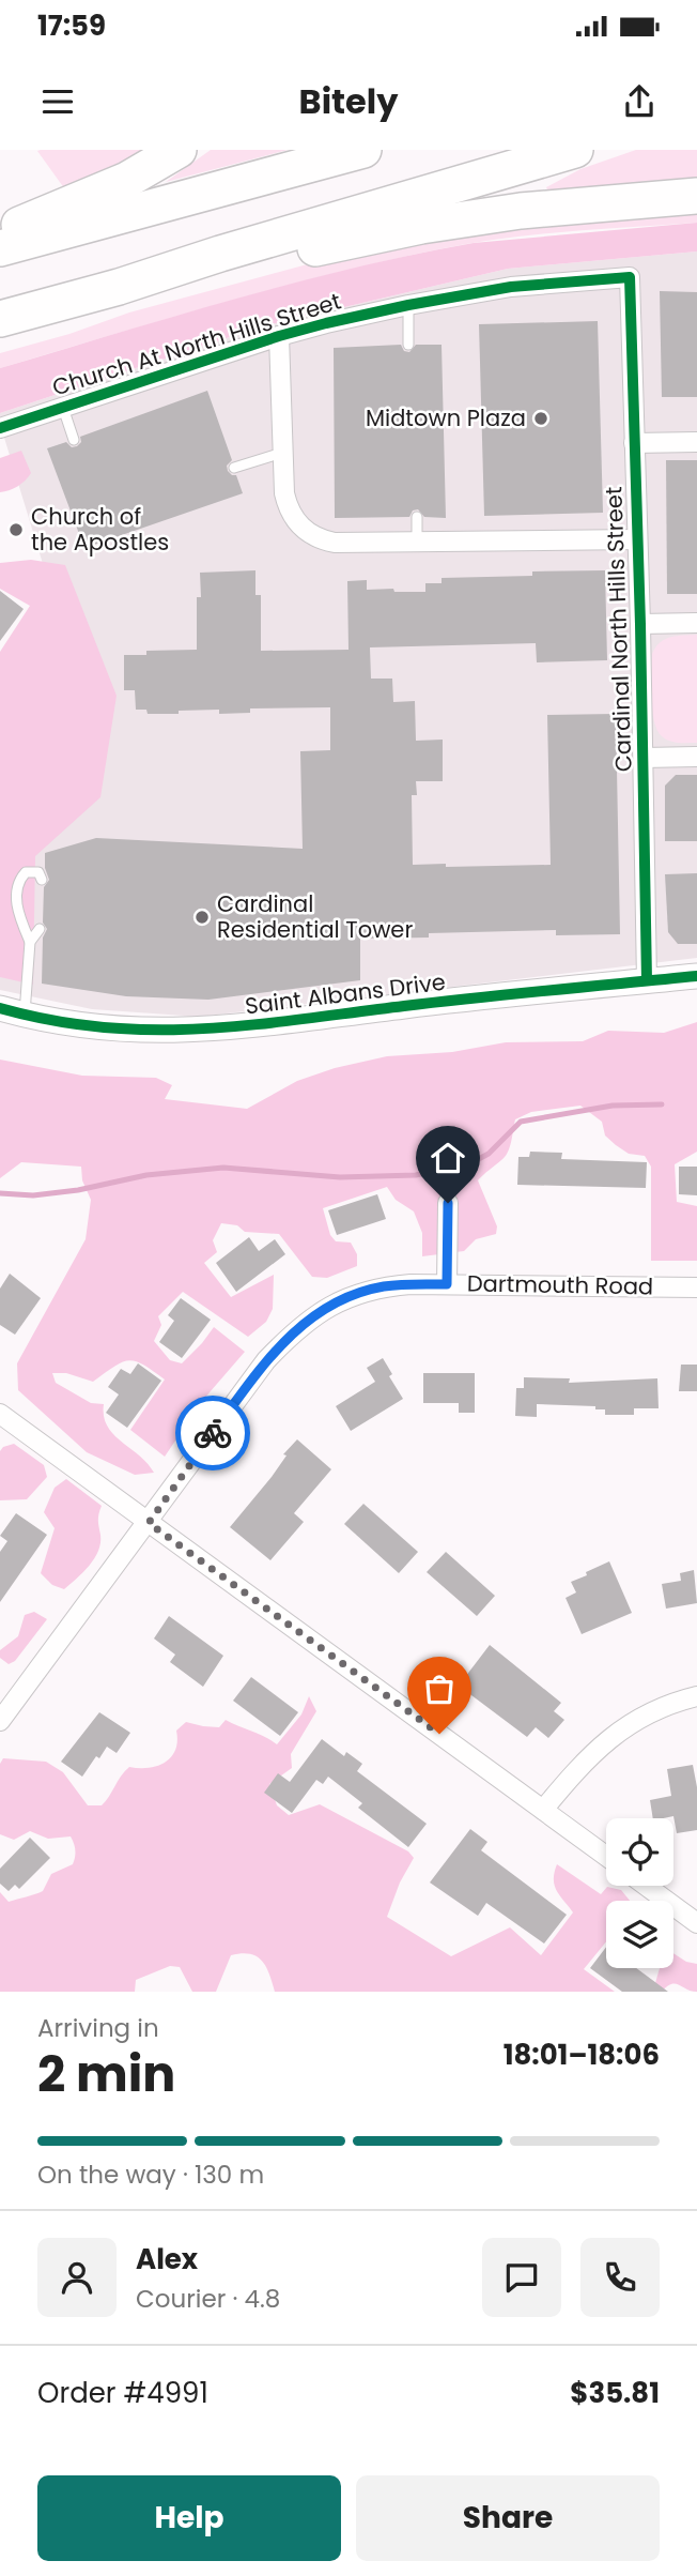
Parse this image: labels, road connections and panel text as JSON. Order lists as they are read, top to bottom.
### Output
{
  "streets": {
    "street": [
      "Church At North Hills Street",
      "Cardinal North Hills Street",
      "Saint Albans Drive",
      "Dartmouth Road"
    ]
  },
  "crossings": [
    ["Church At North Hills Street", "Cardinal North Hills Street"],
    ["Cardinal North Hills Street", "Saint Albans Drive"]
  ],
  "places": ["Midtown Plaza", "Church of the Apostles", "Cardinal Residential Tower"],
  "page": {
    "status": "17:59",
    "header": "Bitely",
    "heading": ["2 min", "Arriving in", "18:01–18:06"],
    "panel": [
      "Alex",
      "Courier · 4.8",
      "Order #4991",
      "$35.81"
    ],
    "bar": "On the way · 130 m",
    "buttons": ["Help", "Share"]
  }
}
